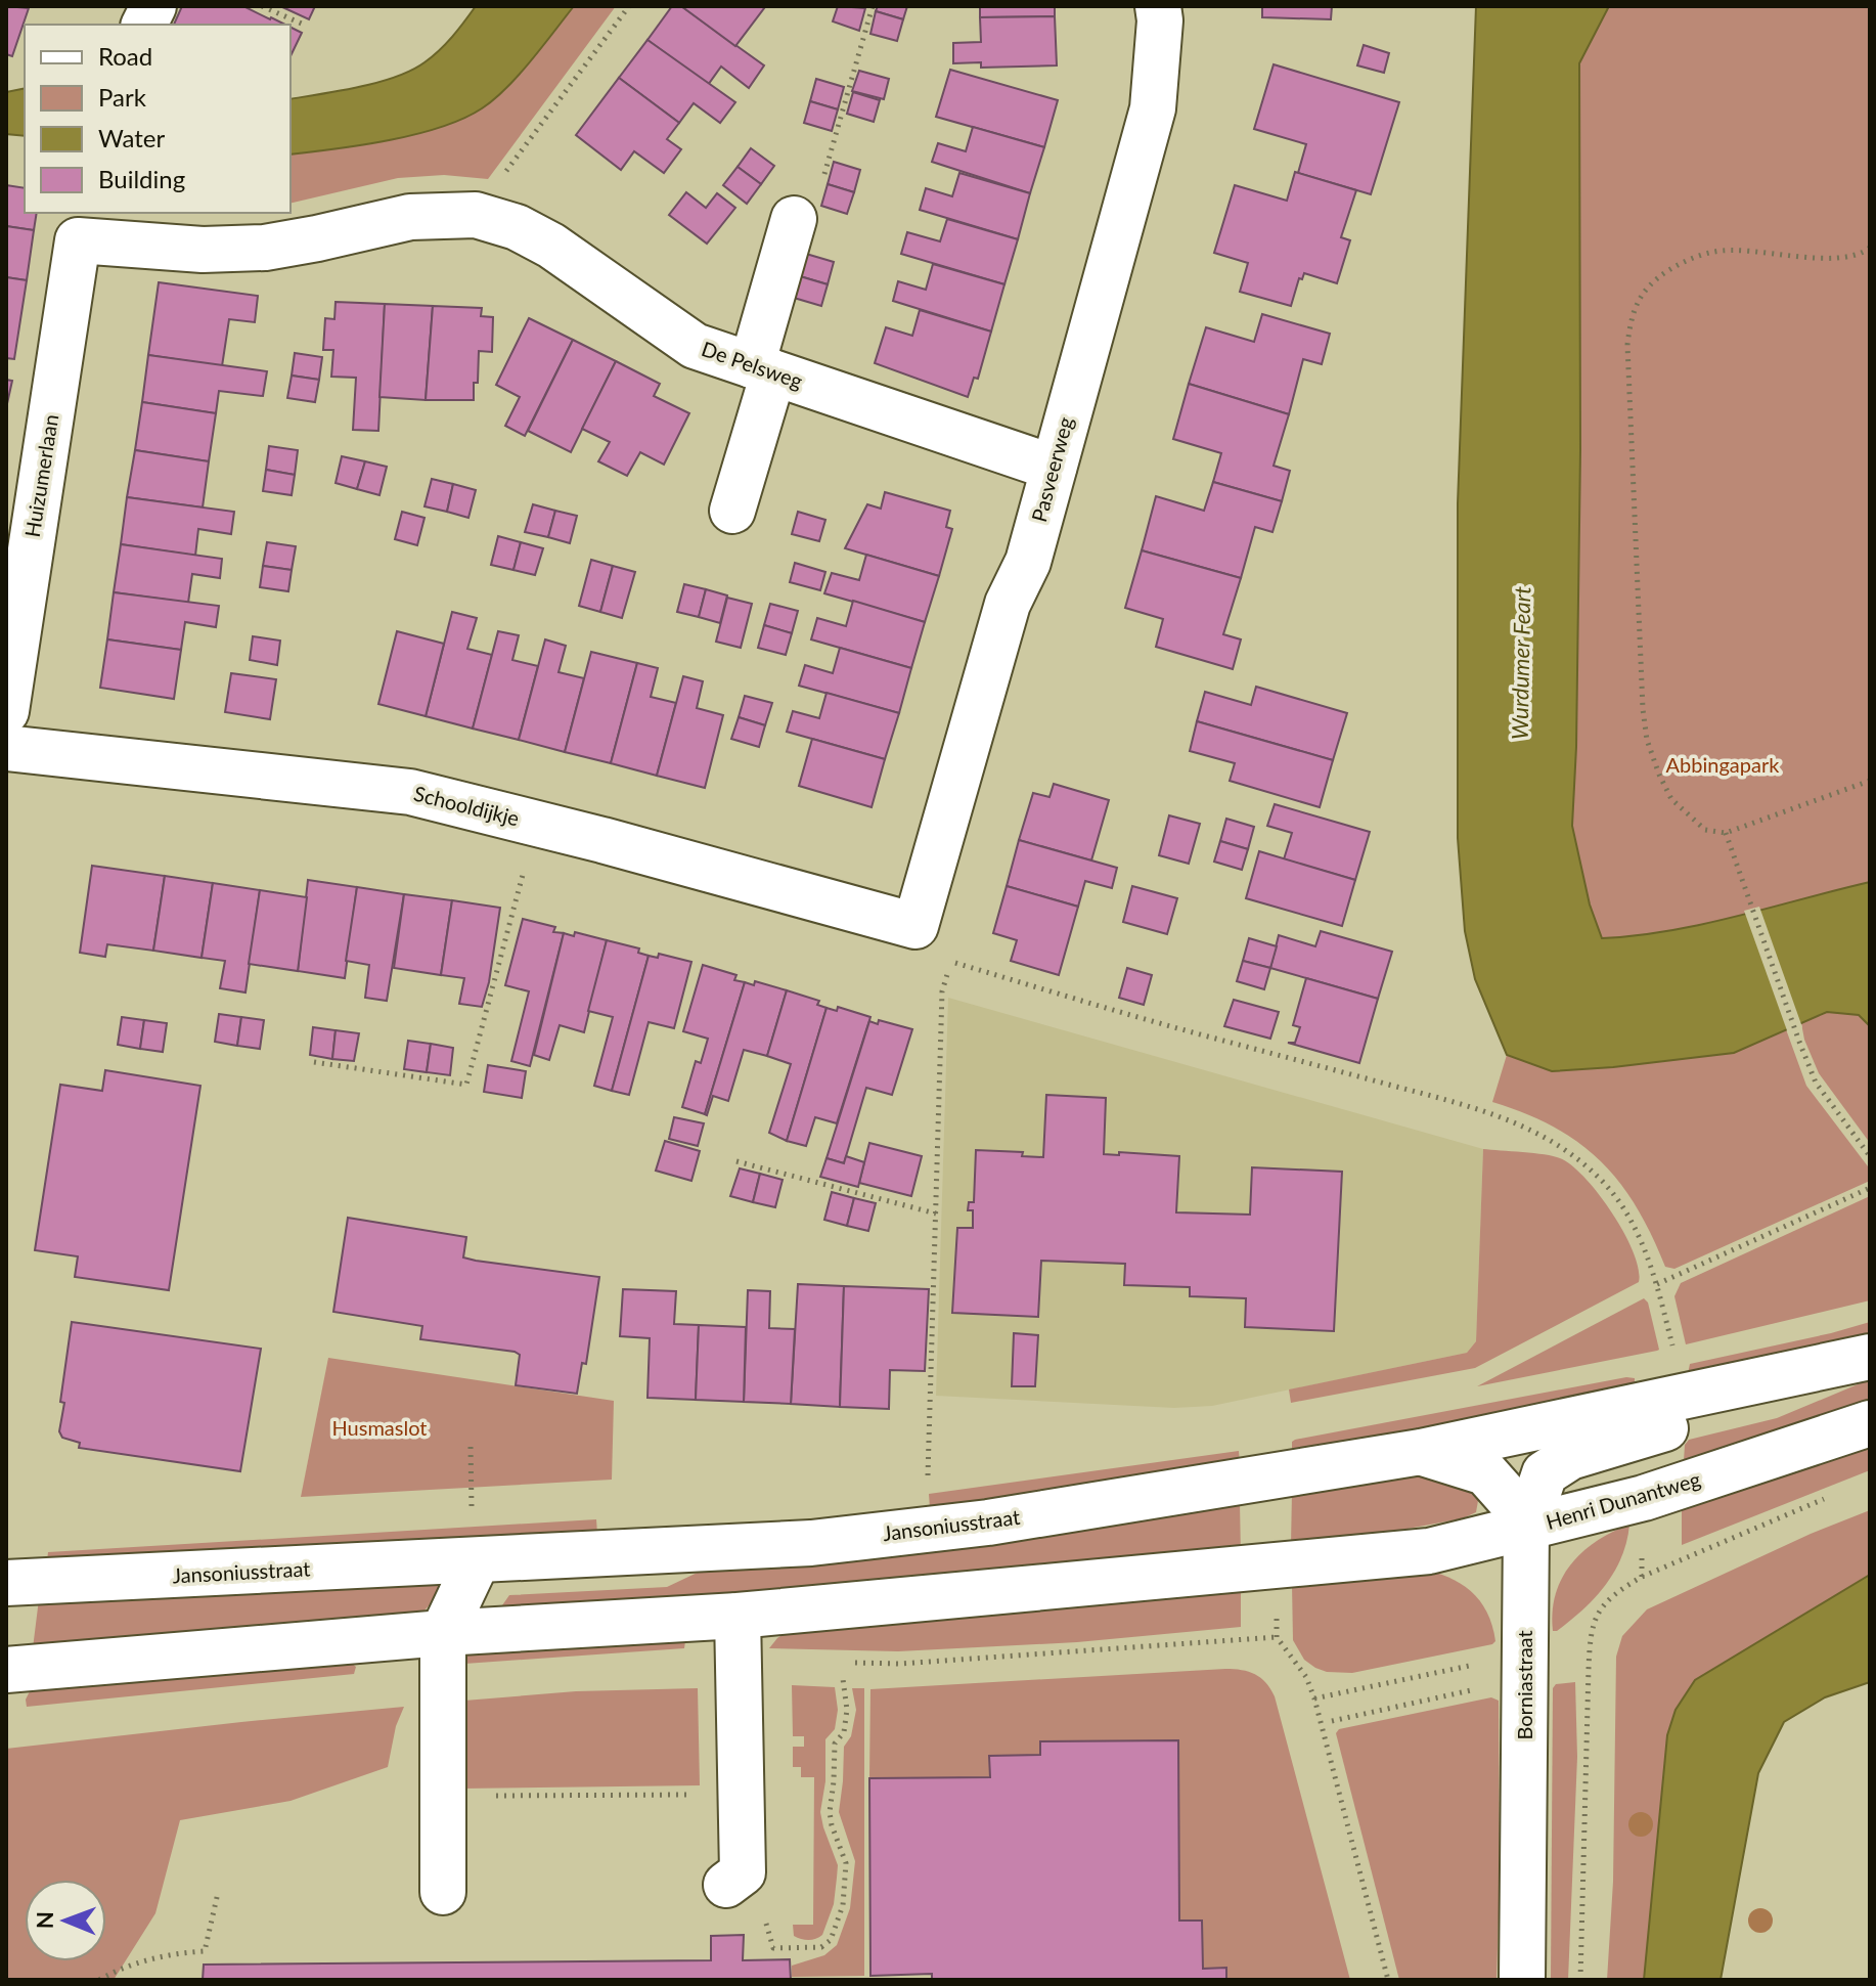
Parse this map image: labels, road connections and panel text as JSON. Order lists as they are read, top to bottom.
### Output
{
  "streets": {
    "street": [
      "De Pelsweg",
      "Pasveerweg",
      "Huizumerlaan",
      "Schooldijkje",
      "Henri Dunantweg",
      "Jansoniusstraat",
      "Borniastraat"
    ]
  },
  "crossings": [
    ["De Pelsweg", "Pasveerweg"],
    ["De Pelsweg", "Huizumerlaan"],
    ["Pasveerweg", "Schooldijkje"],
    ["Henri Dunantweg", "Jansoniusstraat"],
    ["Henri Dunantweg", "Borniastraat"]
  ],
  "water": ["Wurdumer Feart"],
  "parks": ["Abbingapark", "Husmaslot"],
  "legend": [
    "Road",
    "Park",
    "Water",
    "Building"
  ],
  "north": "left"
}
